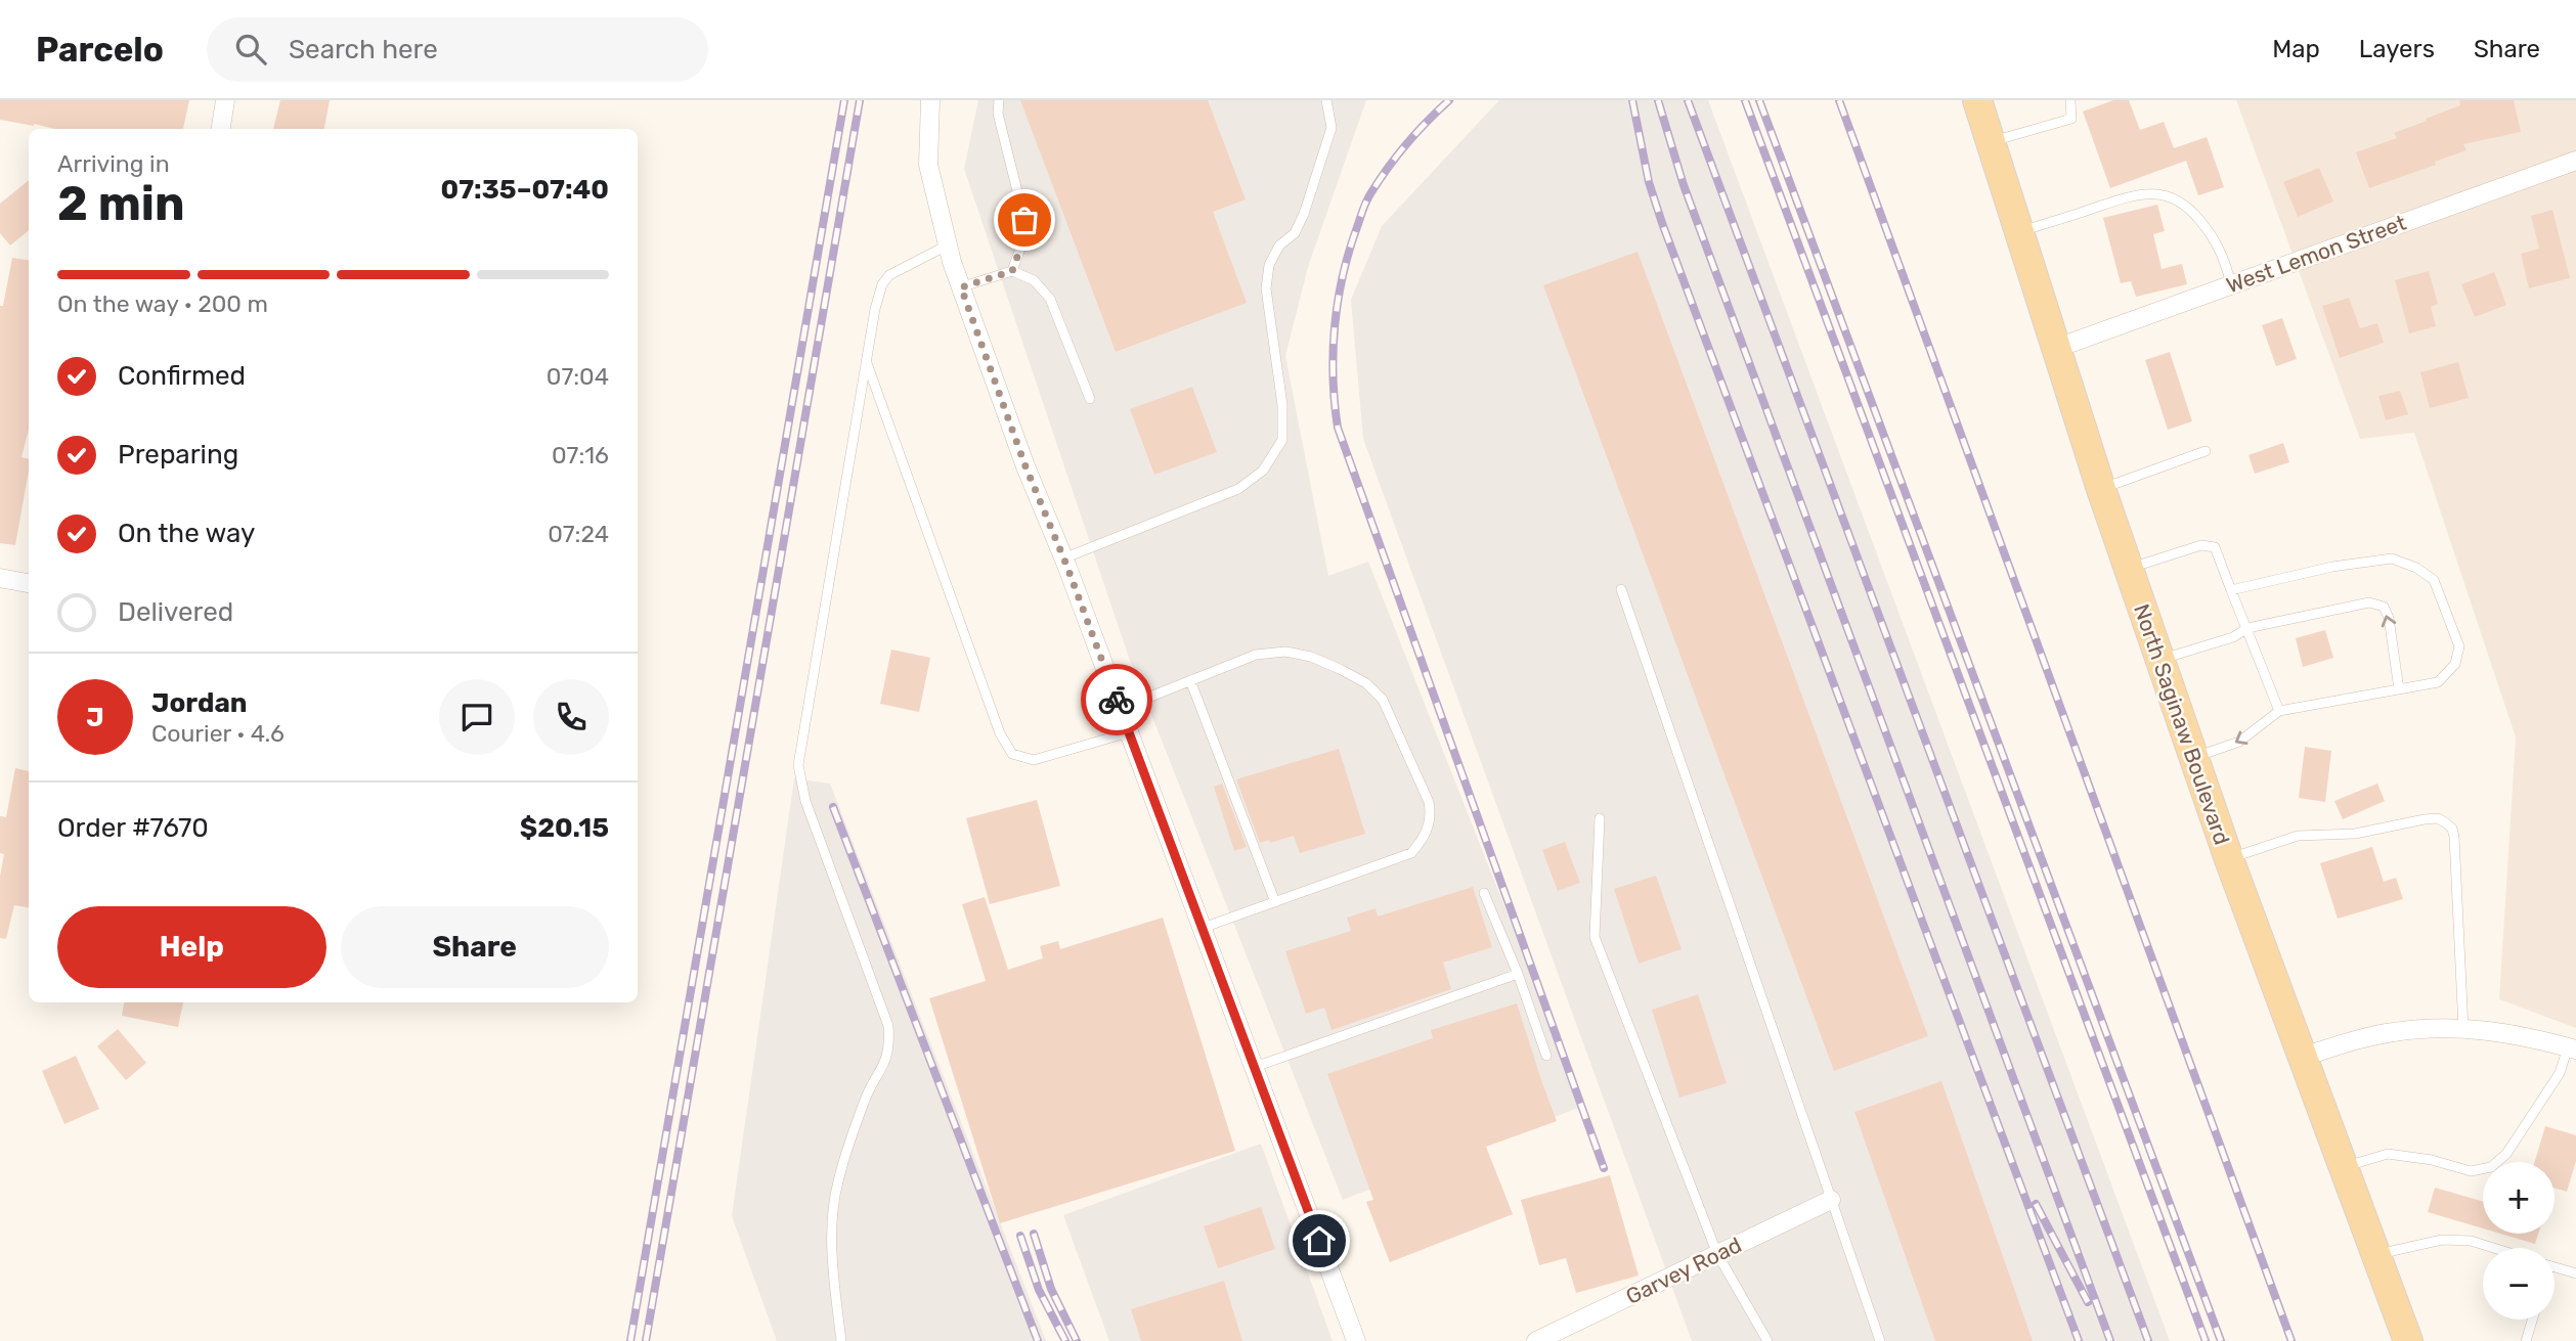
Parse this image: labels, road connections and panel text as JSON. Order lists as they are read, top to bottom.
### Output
{
  "streets": {
    "main road": ["North Saginaw Boulevard"],
    "street": ["West Lemon Street", "Garvey Road"]
  },
  "crossings": [
    ["West Lemon Street", "North Saginaw Boulevard"]
  ],
  "page": {
    "header": "Parcelo",
    "search": "Search here",
    "nav": ["Map", "Layers", "Share"],
    "heading": ["2 min", "Arriving in", "07:35–07:40"],
    "panel": [
      "Jordan",
      "Courier · 4.6",
      "Order #7670",
      "$20.15"
    ],
    "bar": "On the way · 200 m",
    "list": [
      ["Confirmed", "07:04"],
      ["Preparing", "07:16"],
      ["On the way", "07:24"],
      "Delivered"
    ],
    "round": "J",
    "buttons": ["Help", "Share"],
    "map_buttons": ["+", "−"]
  }
}
